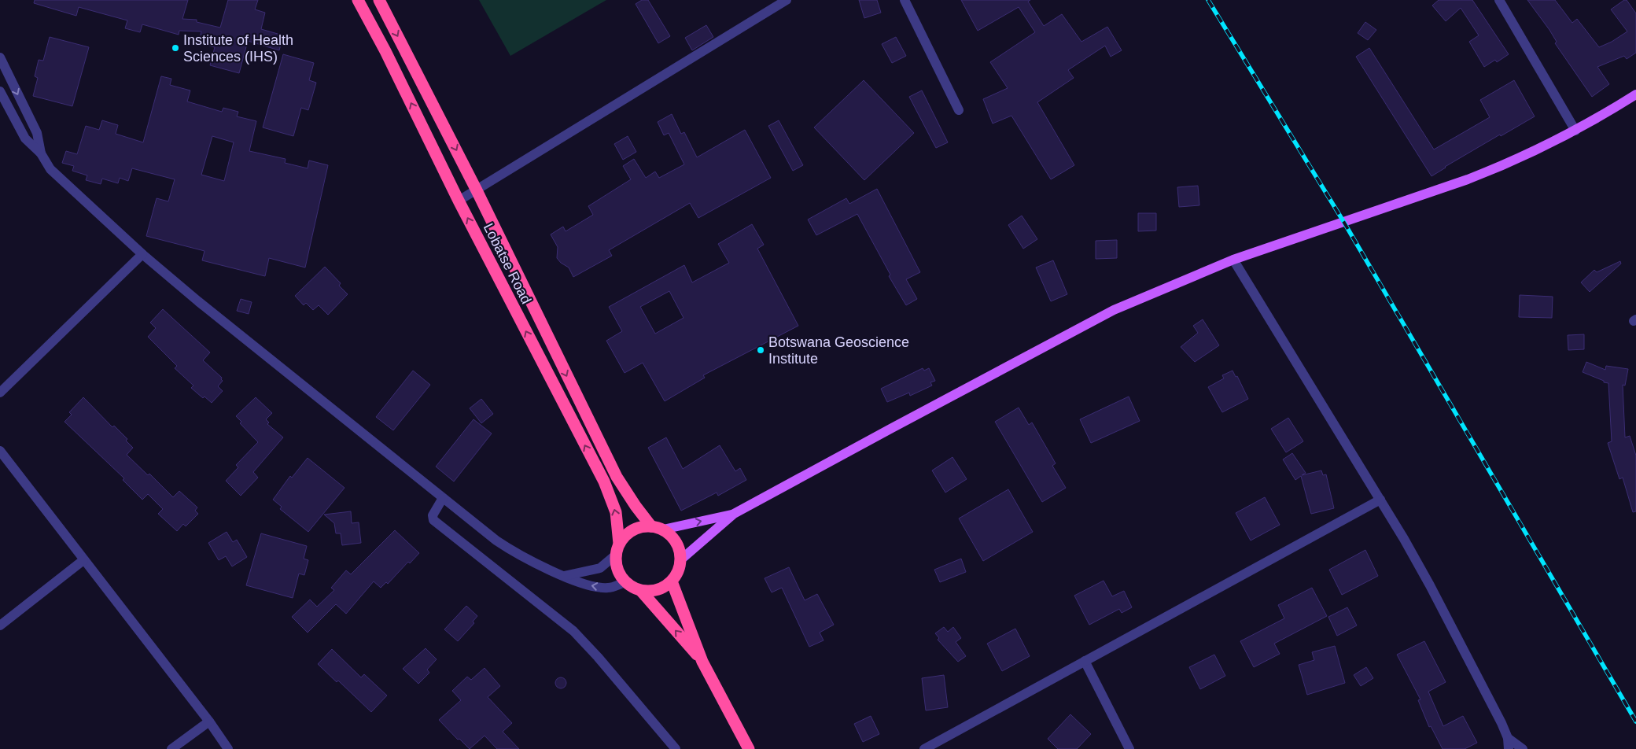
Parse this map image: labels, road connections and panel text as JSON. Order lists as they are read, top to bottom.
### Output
{
  "streets": {
    "highway": ["Lobatse Road"]
  },
  "places": ["Institute of Health Sciences (IHS)", "Botswana Geoscience Institute"]
}
